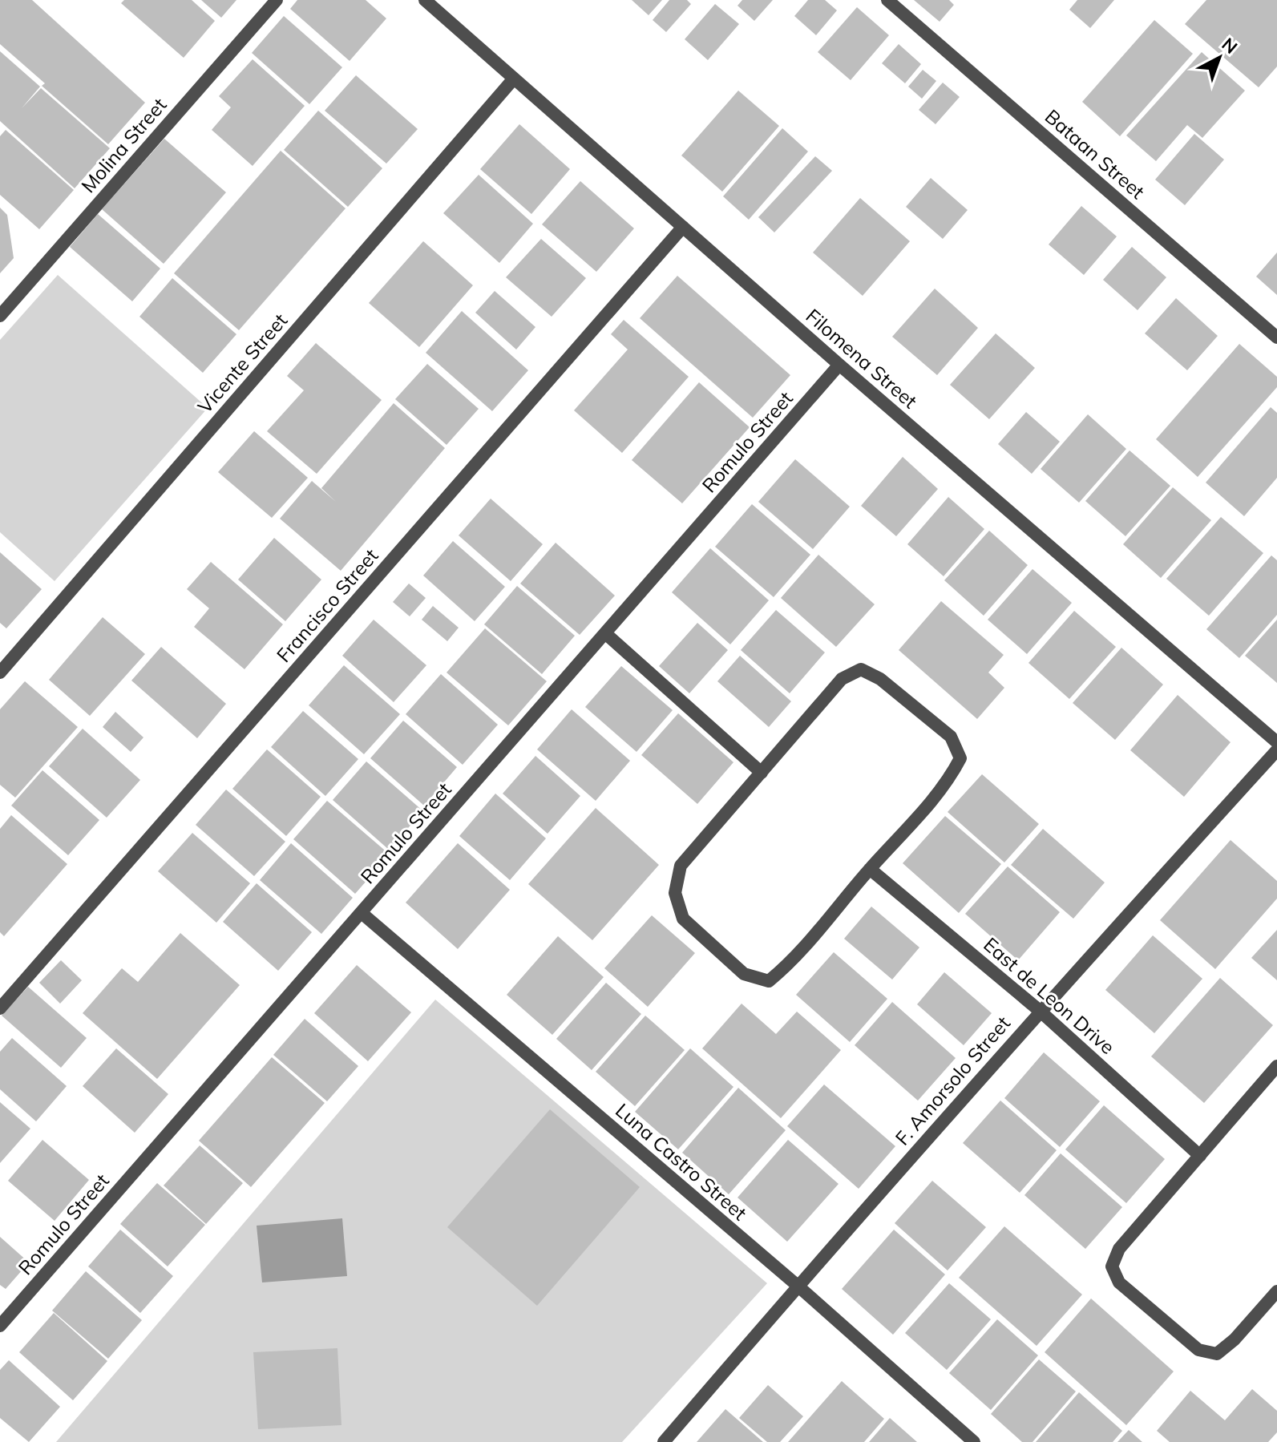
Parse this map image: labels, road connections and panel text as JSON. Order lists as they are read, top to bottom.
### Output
{
  "streets": {
    "street": [
      "Molina Street",
      "Bataan Street",
      "Filomena Street",
      "Vicente Street",
      "Romulo Street",
      "Francisco Street",
      "East de Leon Drive",
      "F. Amorsolo Street",
      "Luna Castro Street"
    ]
  },
  "crossings": [
    ["Filomena Street", "Vicente Street"],
    ["Filomena Street", "Romulo Street"],
    ["Filomena Street", "Francisco Street"],
    ["Romulo Street", "Luna Castro Street"],
    ["East de Leon Drive", "F. Amorsolo Street"],
    ["F. Amorsolo Street", "Luna Castro Street"]
  ],
  "north": "top right"
}
